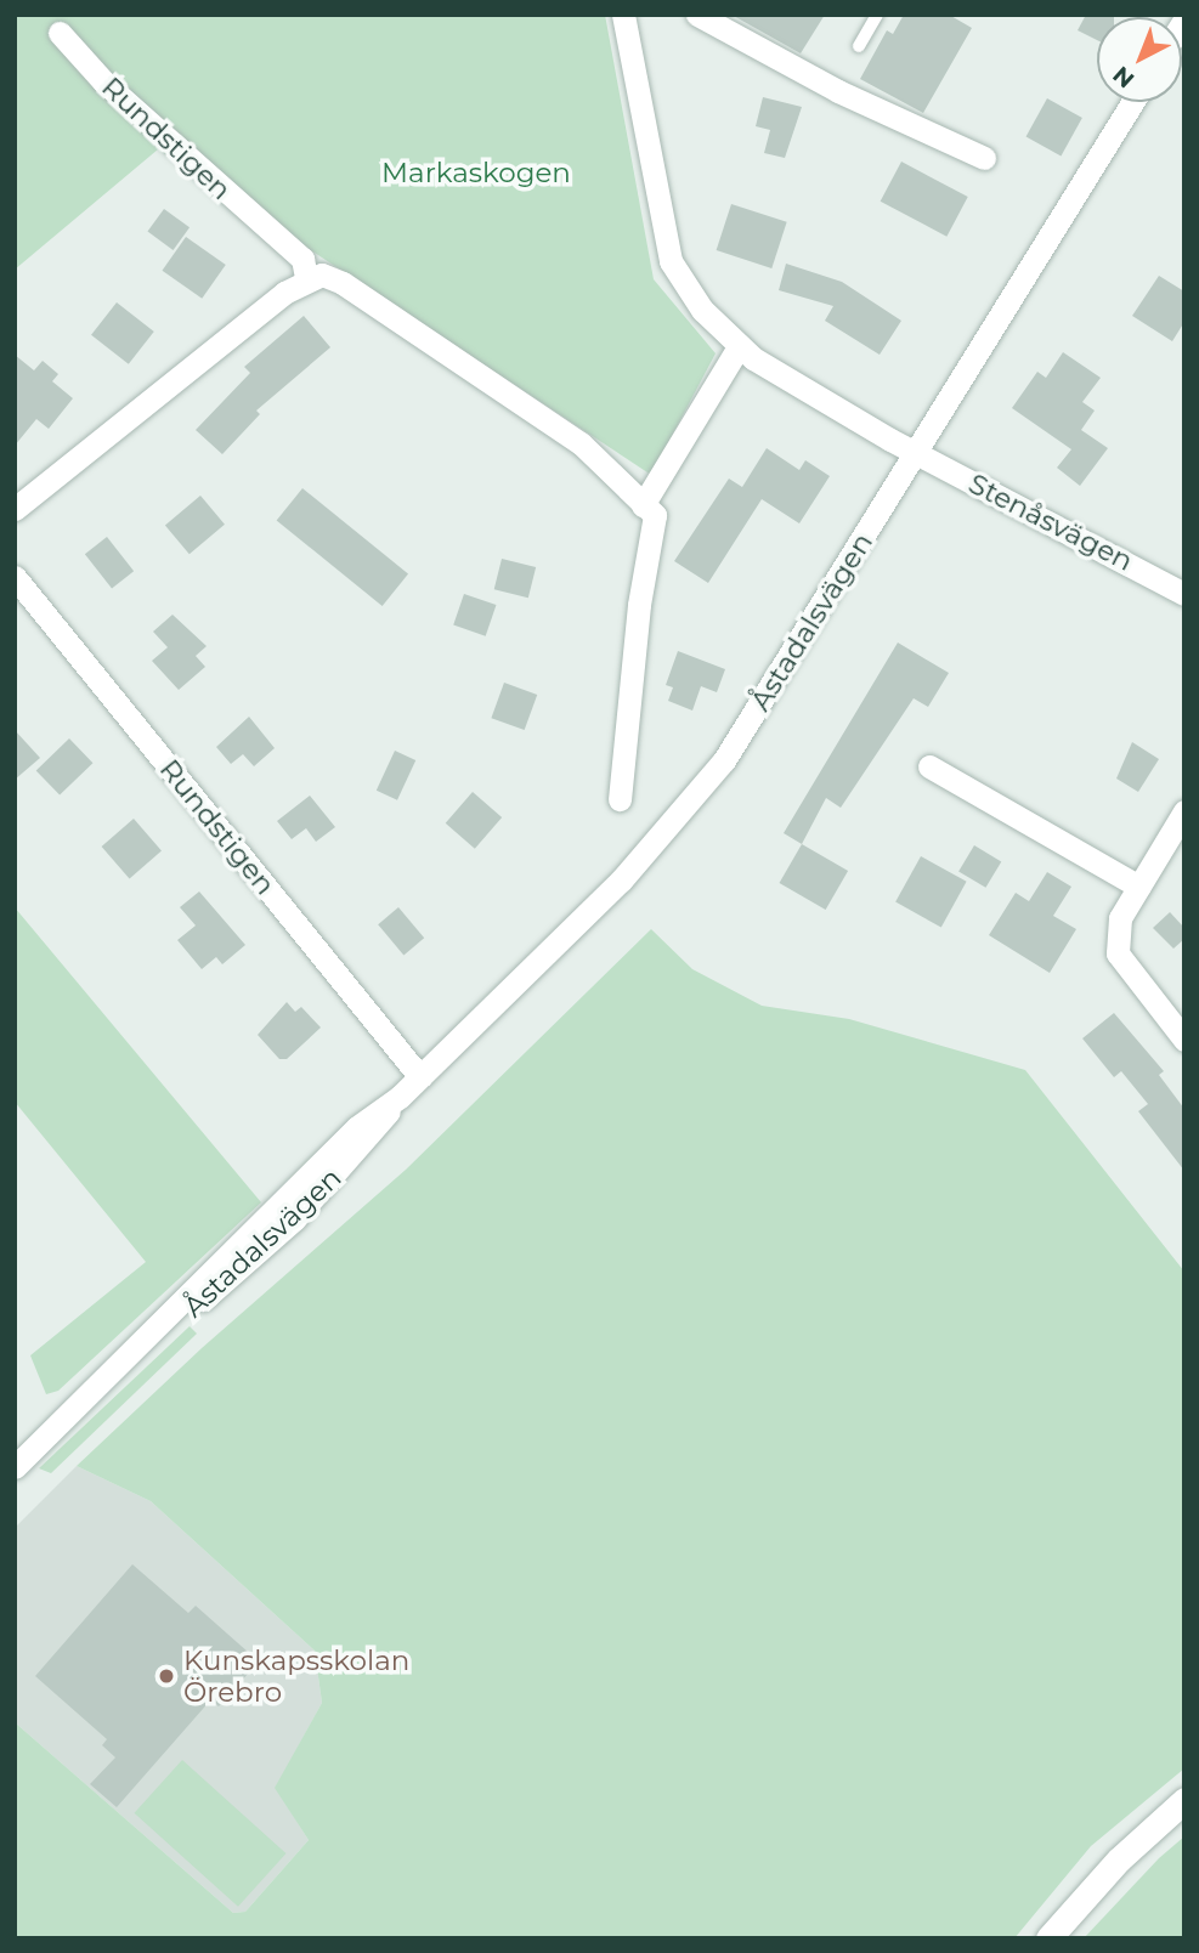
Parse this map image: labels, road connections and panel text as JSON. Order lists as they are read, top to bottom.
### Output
{
  "streets": {
    "street": ["Rundstigen", "Stenåsvägen", "Åstadalsvägen"]
  },
  "crossings": [
    ["Rundstigen", "Åstadalsvägen"],
    ["Stenåsvägen", "Åstadalsvägen"]
  ],
  "parks": ["Markaskogen"],
  "places": ["Kunskapsskolan Örebro"],
  "north": "bottom left"
}
